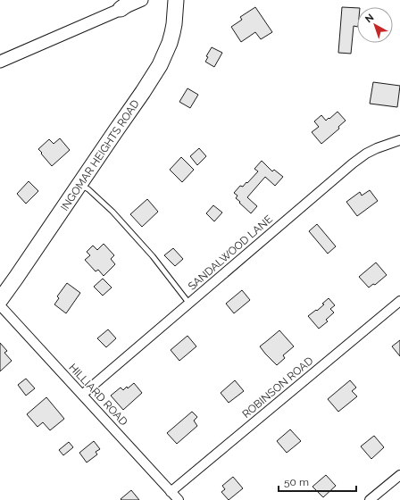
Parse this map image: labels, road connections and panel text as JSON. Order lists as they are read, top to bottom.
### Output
{
  "streets": {
    "main road": ["INGOMAR HEIGHTS ROAD"],
    "street": ["SANDALWOOD LANE", "ROBINSON ROAD", "HILLIARD ROAD"]
  },
  "crossings": [
    ["SANDALWOOD LANE", "HILLIARD ROAD"],
    ["ROBINSON ROAD", "HILLIARD ROAD"]
  ],
  "scale_bar": "50 m",
  "north": "top left"
}
